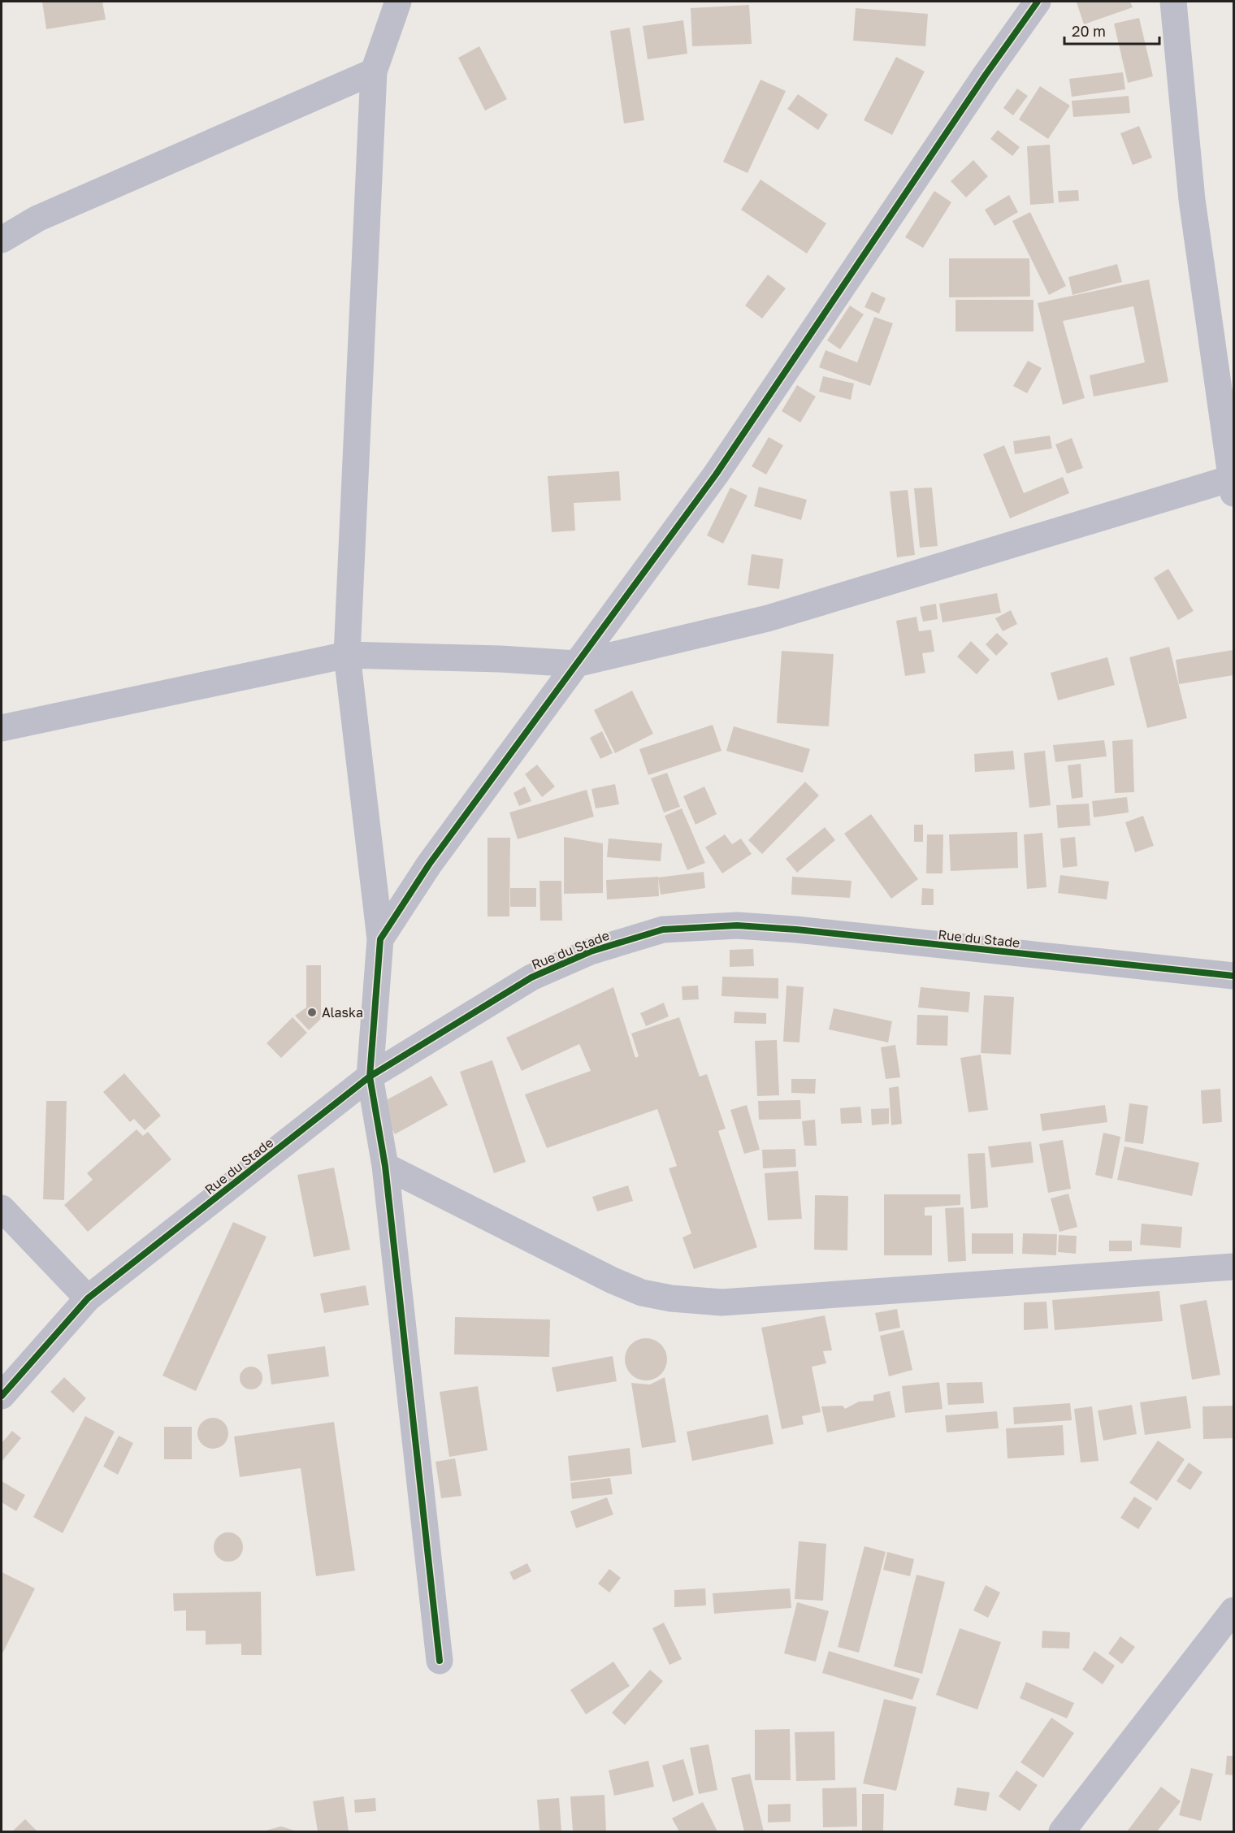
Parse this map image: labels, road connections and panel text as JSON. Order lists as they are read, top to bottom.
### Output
{
  "streets": {
    "street": ["Rue du Stade"]
  },
  "places": ["Alaska"],
  "scale_bar": "20 m"
}
